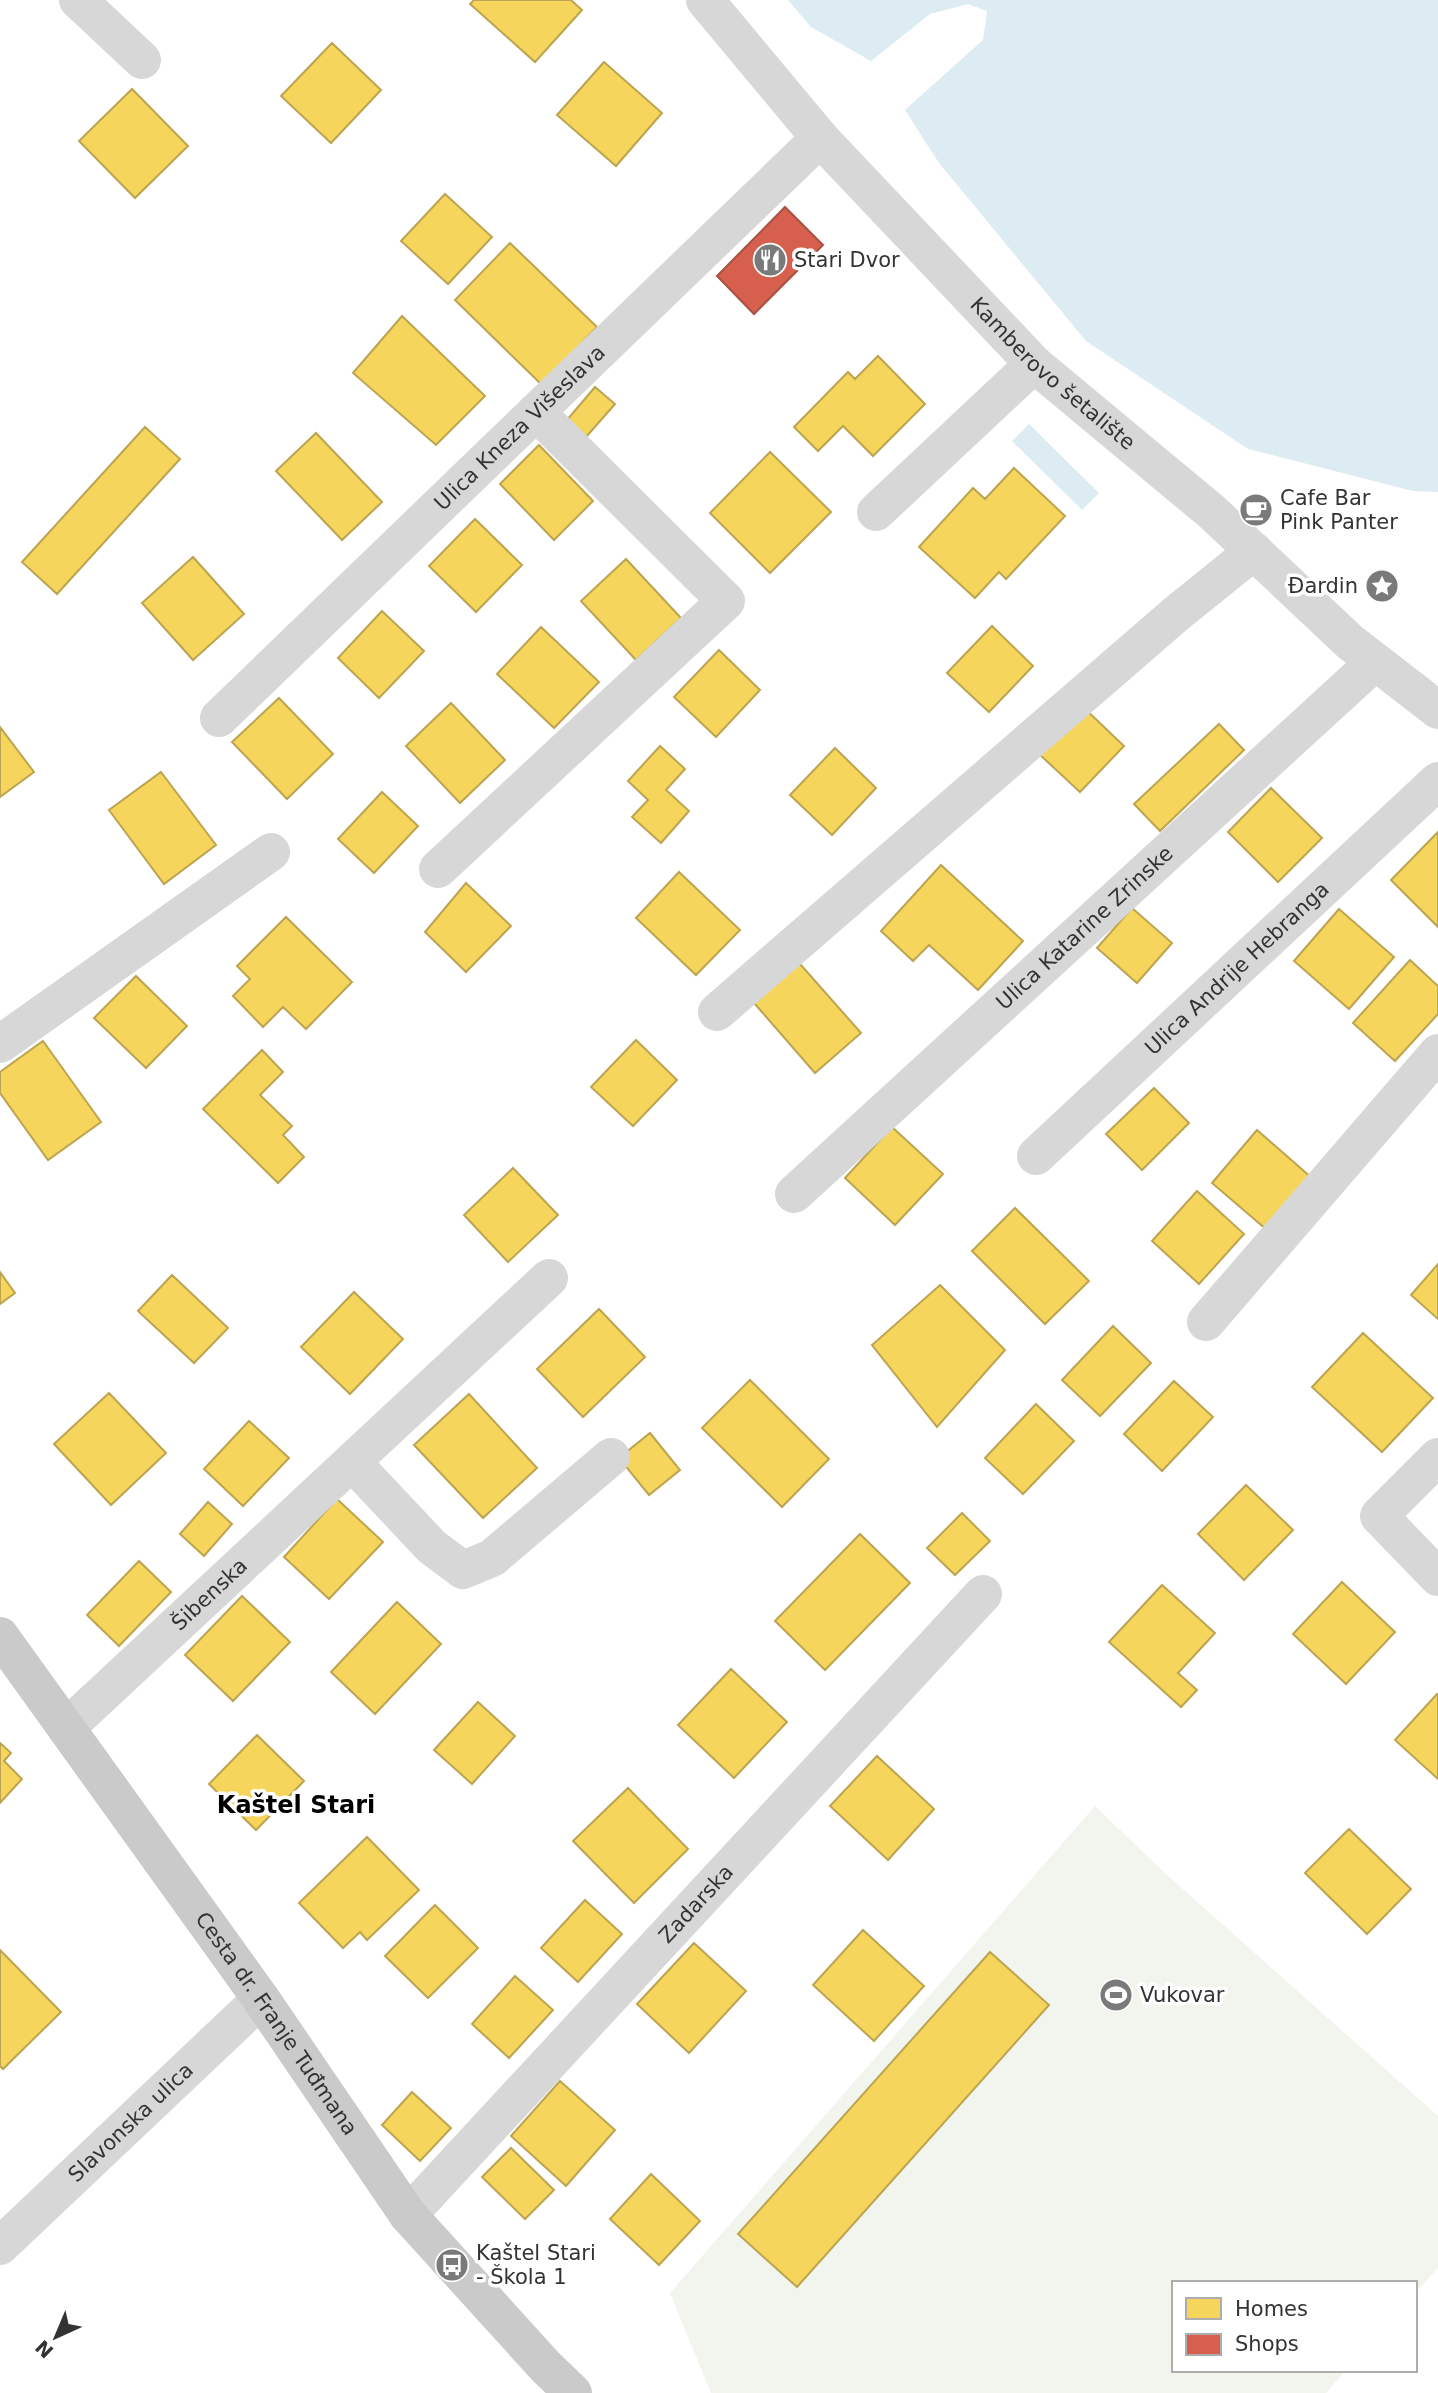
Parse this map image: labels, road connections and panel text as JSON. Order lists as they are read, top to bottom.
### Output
{
  "streets": {
    "main road": ["Cesta dr. Franje Tuđmana"],
    "street": [
      "Kamberovo šetalište",
      "Ulica Kneza Višeslava",
      "Ulica Katarine Zrinske",
      "Ulica Andrije Hebranga",
      "Šibenska",
      "Zadarska",
      "Slavonska ulica"
    ]
  },
  "crossings": [
    ["Kamberovo šetalište", "Ulica Kneza Višeslava"],
    ["Kamberovo šetalište", "Ulica Katarine Zrinske"],
    ["Šibenska", "Cesta dr. Franje Tuđmana"],
    ["Zadarska", "Cesta dr. Franje Tuđmana"],
    ["Cesta dr. Franje Tuđmana", "Slavonska ulica"]
  ],
  "districts": ["Kaštel Stari"],
  "places": {
    "restaurant": ["Stari Dvor"],
    "cafe": ["Cafe Bar Pink Panter"],
    "place": ["Đardin"],
    "sports": ["Vukovar"],
    "bus stop": ["Kaštel Stari - Škola 1"]
  },
  "legend": ["Homes", "Shops"],
  "north": "bottom left"
}
